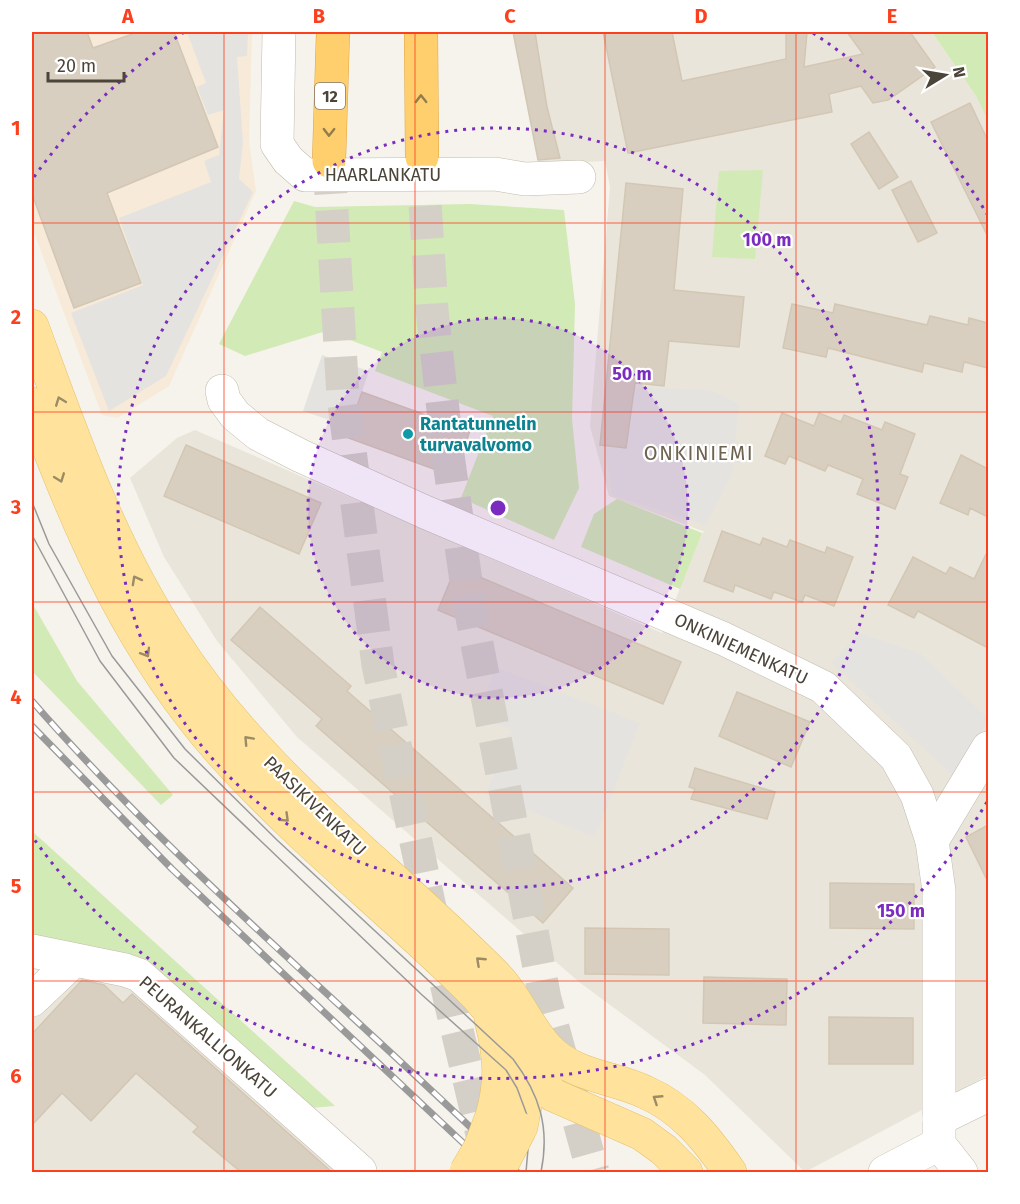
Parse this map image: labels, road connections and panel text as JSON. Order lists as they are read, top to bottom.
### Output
{
  "streets": {
    "highway": ["12"],
    "main road": ["PAASIKIVENKATU"],
    "street": ["HAARLANKATU", "ONKINIEMENKATU", "PEURANKALLIONKATU"]
  },
  "districts": ["ONKINIEMI"],
  "places": ["Rantatunnelin turvavalvomo"],
  "scale_bar": "20 m",
  "north": "right",
  "grid": {
    "columns": [
      "A",
      "B",
      "C",
      "D",
      "E"
    ],
    "rows": [
      "1",
      "2",
      "3",
      "4",
      "5",
      "6"
    ]
  },
  "rings": ["100 m", "50 m", "150 m"]
}
